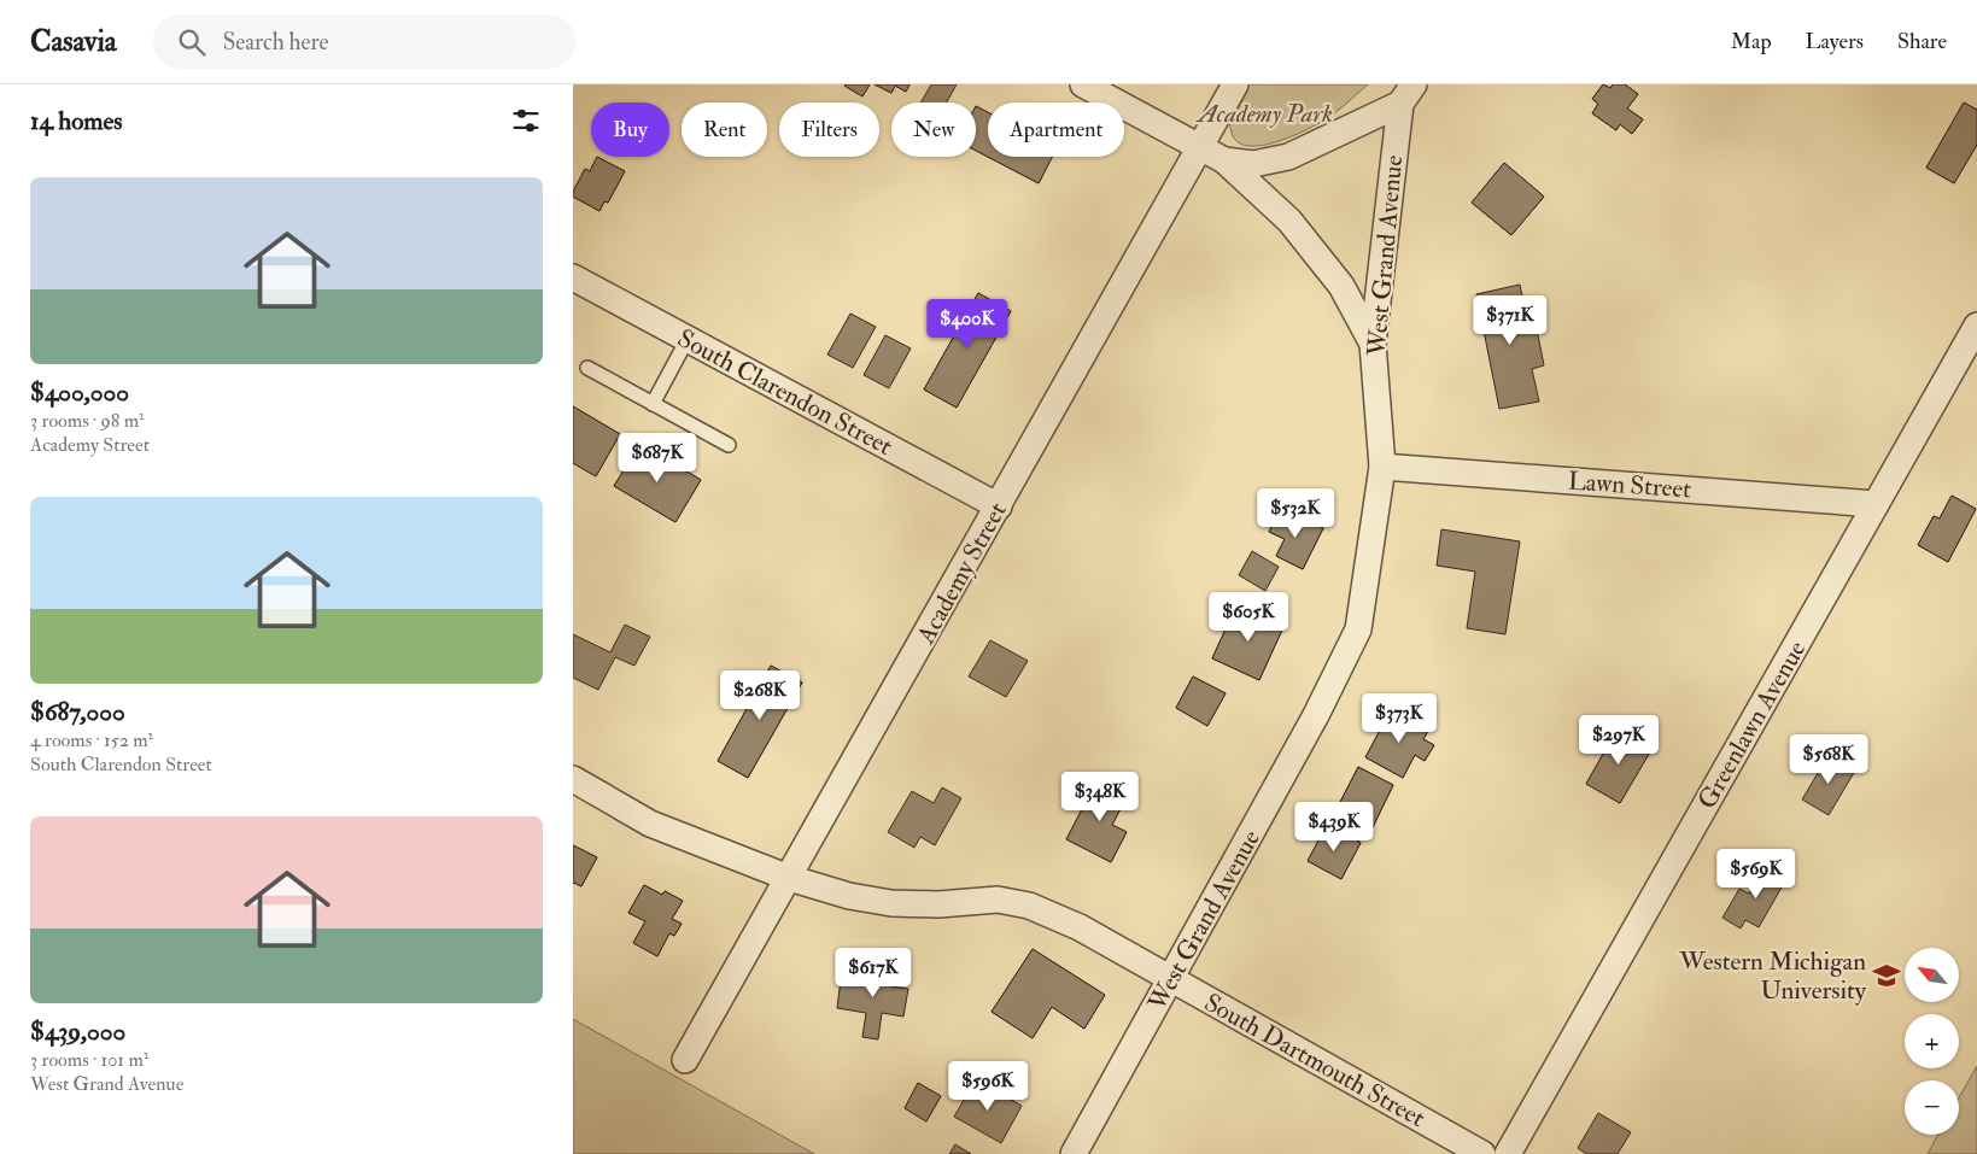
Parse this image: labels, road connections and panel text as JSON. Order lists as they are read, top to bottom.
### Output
{
  "streets": {
    "street": [
      "West Grand Avenue",
      "South Clarendon Street",
      "Lawn Street",
      "Academy Street",
      "Greenlawn Avenue",
      "South Dartmouth Street"
    ]
  },
  "crossings": [
    ["West Grand Avenue", "Lawn Street"],
    ["West Grand Avenue", "South Dartmouth Street"],
    ["South Clarendon Street", "Academy Street"],
    ["Lawn Street", "Greenlawn Avenue"],
    ["Academy Street", "South Dartmouth Street"]
  ],
  "parks": ["Academy Park"],
  "places": {
    "school or university": ["Western Michigan University"]
  },
  "north": "top left",
  "page": {
    "header": "Casavia",
    "search": "Search here",
    "nav": ["Map", "Layers", "Share"],
    "heading": "14 homes",
    "chip": [
      "Buy",
      "Rent",
      "Filters",
      "New",
      "Apartment"
    ],
    "list": [
      {
        "name": "$400,000",
        "note": "3 rooms · 98 m² · Academy Street"
      },
      {
        "name": "$687,000",
        "note": "4 rooms · 152 m² · South Clarendon Street"
      },
      {
        "name": "$439,000",
        "note": "3 rooms · 101 m² · West Grand Avenue"
      }
    ],
    "price": [
      "$371K",
      "$400K",
      "$687K",
      "$532K",
      "$605K",
      "$268K",
      "$373K",
      "$297K",
      "$568K",
      "$348K",
      "$439K",
      "$569K",
      "$617K",
      "$596K"
    ],
    "map_buttons": ["+", "−"]
  }
}
